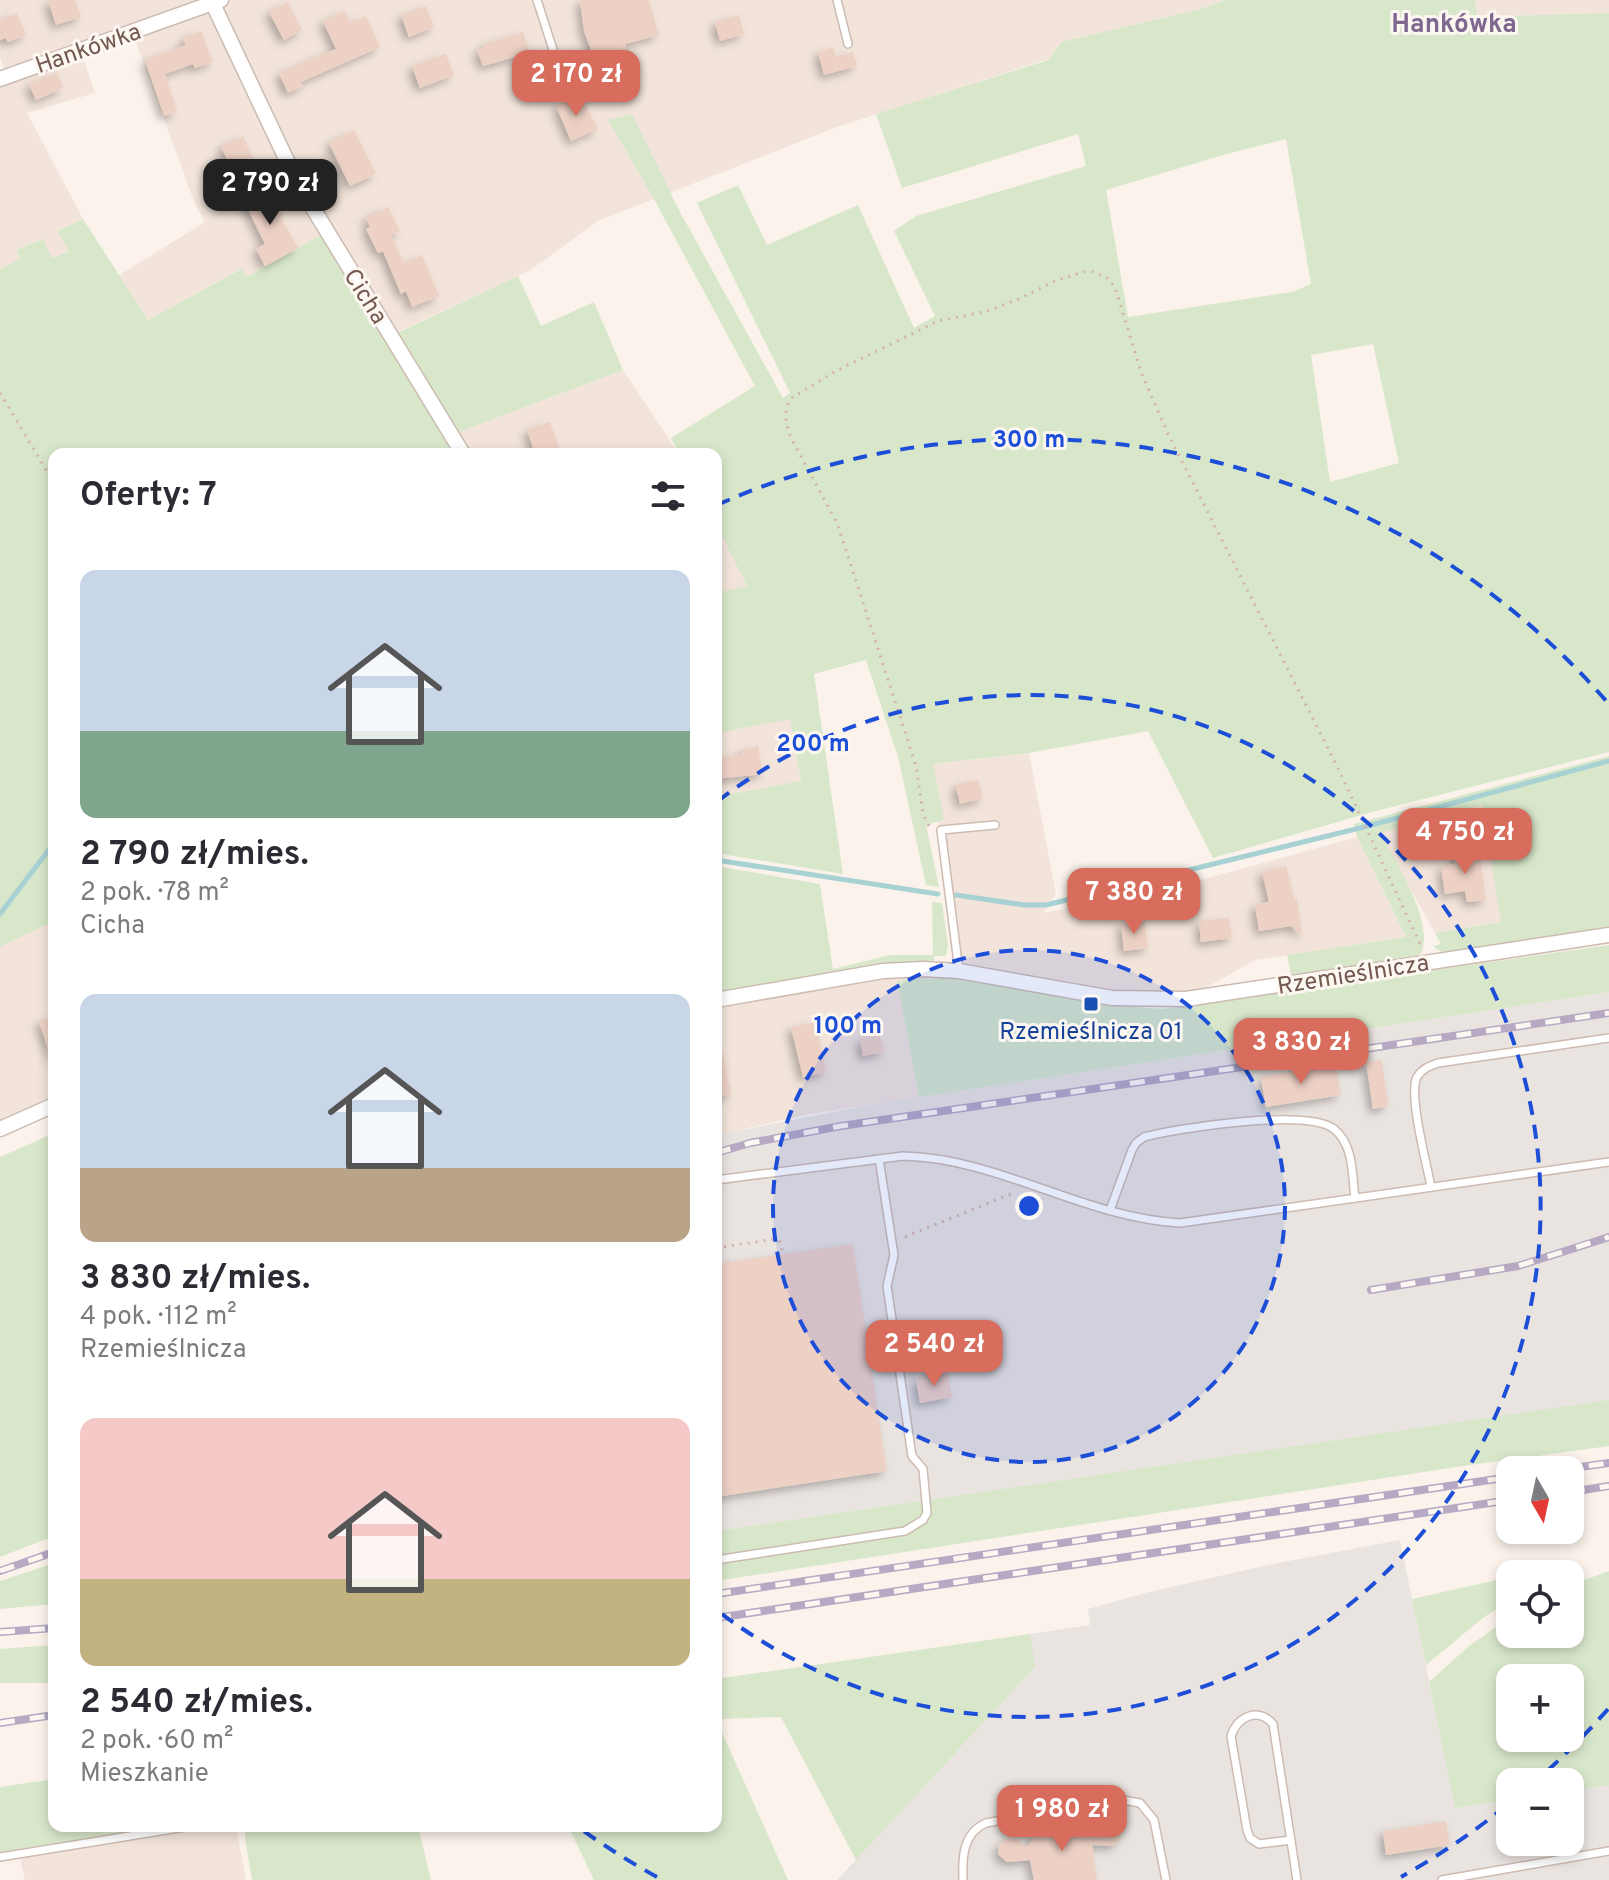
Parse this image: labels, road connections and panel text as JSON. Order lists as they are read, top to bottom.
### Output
{
  "streets": {
    "street": ["Hankówka", "Cicha", "Rzemieślnicza"]
  },
  "crossings": [
    ["Hankówka", "Cicha"]
  ],
  "districts": ["Hankówka"],
  "places": {
    "transit": ["Rzemieślnicza 01"]
  },
  "north": "bottom",
  "page": {
    "price": [
      "2 170 zł",
      "2 790 zł",
      "4 750 zł",
      "7 380 zł",
      "3 830 zł",
      "2 540 zł",
      "1 980 zł"
    ],
    "heading": "Oferty: 7",
    "list": [
      {
        "name": "2 790 zł/mies.",
        "note": "2 pok. · 78 m² · Cicha"
      },
      {
        "name": "3 830 zł/mies.",
        "note": "4 pok. · 112 m² · Rzemieślnicza"
      },
      {
        "name": "2 540 zł/mies.",
        "note": "2 pok. · 60 m² · Mieszkanie"
      }
    ],
    "map_buttons": ["+", "−"]
  },
  "rings": ["300 m", "200 m", "100 m"]
}
